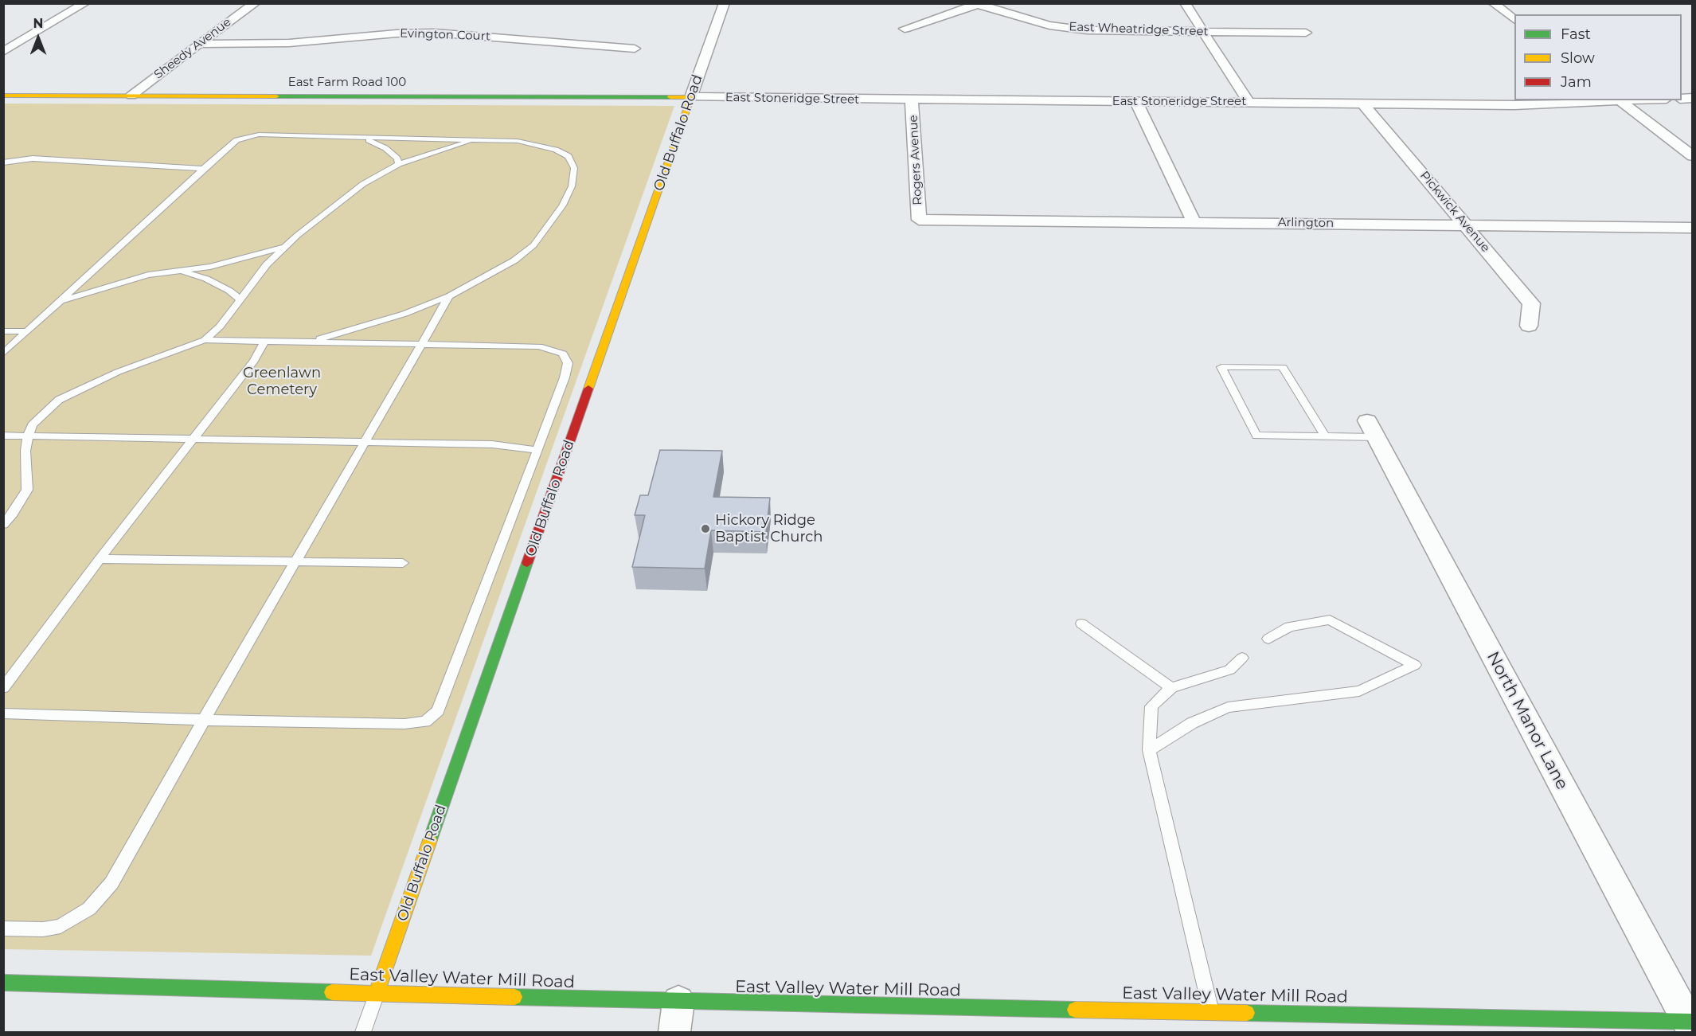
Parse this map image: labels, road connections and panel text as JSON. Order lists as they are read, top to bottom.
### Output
{
  "streets": {
    "street": [
      "East Wheatridge Street",
      "Evington Court",
      "Sheedy Avenue",
      "East Farm Road 100",
      "East Stoneridge Street",
      "Old Buffalo Road",
      "Rogers Avenue",
      "Pickwick Avenue",
      "Arlington",
      "North Manor Lane",
      "East Valley Water Mill Road"
    ]
  },
  "crossings": [
    ["Evington Court", "Sheedy Avenue"],
    ["Sheedy Avenue", "East Farm Road 100"],
    ["East Farm Road 100", "East Stoneridge Street"],
    ["East Farm Road 100", "Old Buffalo Road"],
    ["East Stoneridge Street", "Old Buffalo Road"],
    ["East Stoneridge Street", "Rogers Avenue"],
    ["East Stoneridge Street", "Pickwick Avenue"],
    ["Old Buffalo Road", "East Valley Water Mill Road"],
    ["Rogers Avenue", "Arlington"],
    ["Pickwick Avenue", "Arlington"],
    ["North Manor Lane", "East Valley Water Mill Road"]
  ],
  "parks": ["Greenlawn Cemetery"],
  "places": ["Hickory Ridge Baptist Church"],
  "legend": ["Fast", "Slow", "Jam"],
  "north": "top"
}
